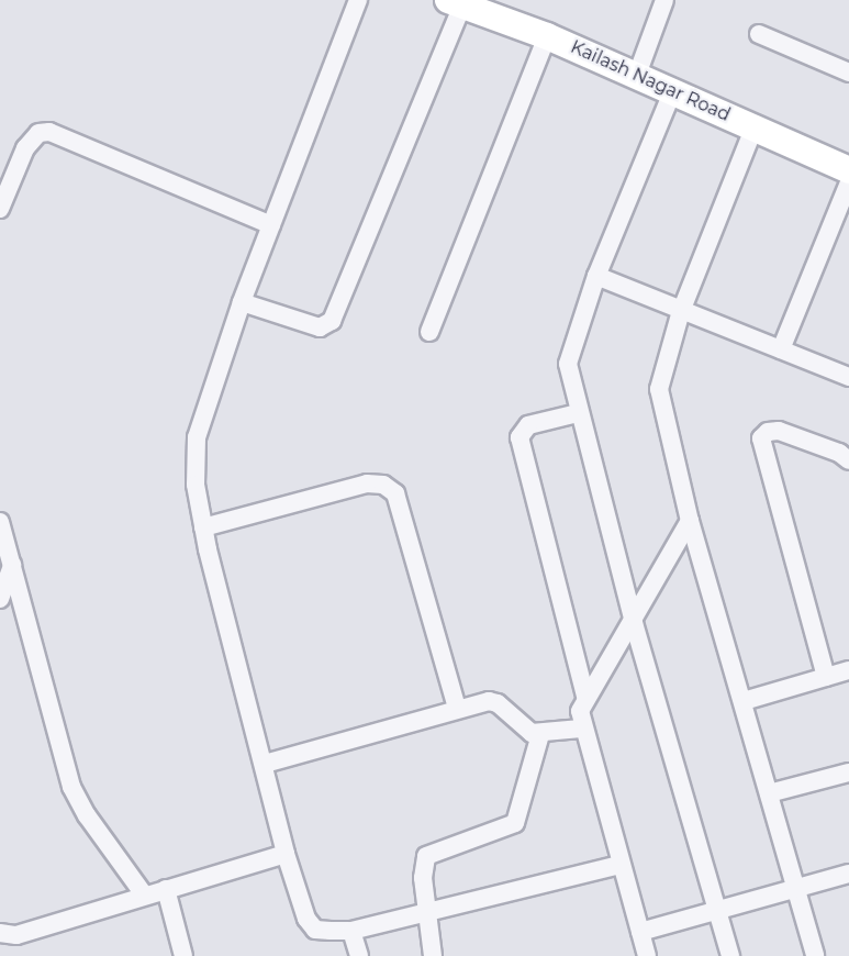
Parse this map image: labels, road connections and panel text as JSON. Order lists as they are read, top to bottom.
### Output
{
  "streets": {
    "street": ["Kailash Nagar Road"]
  }
}
